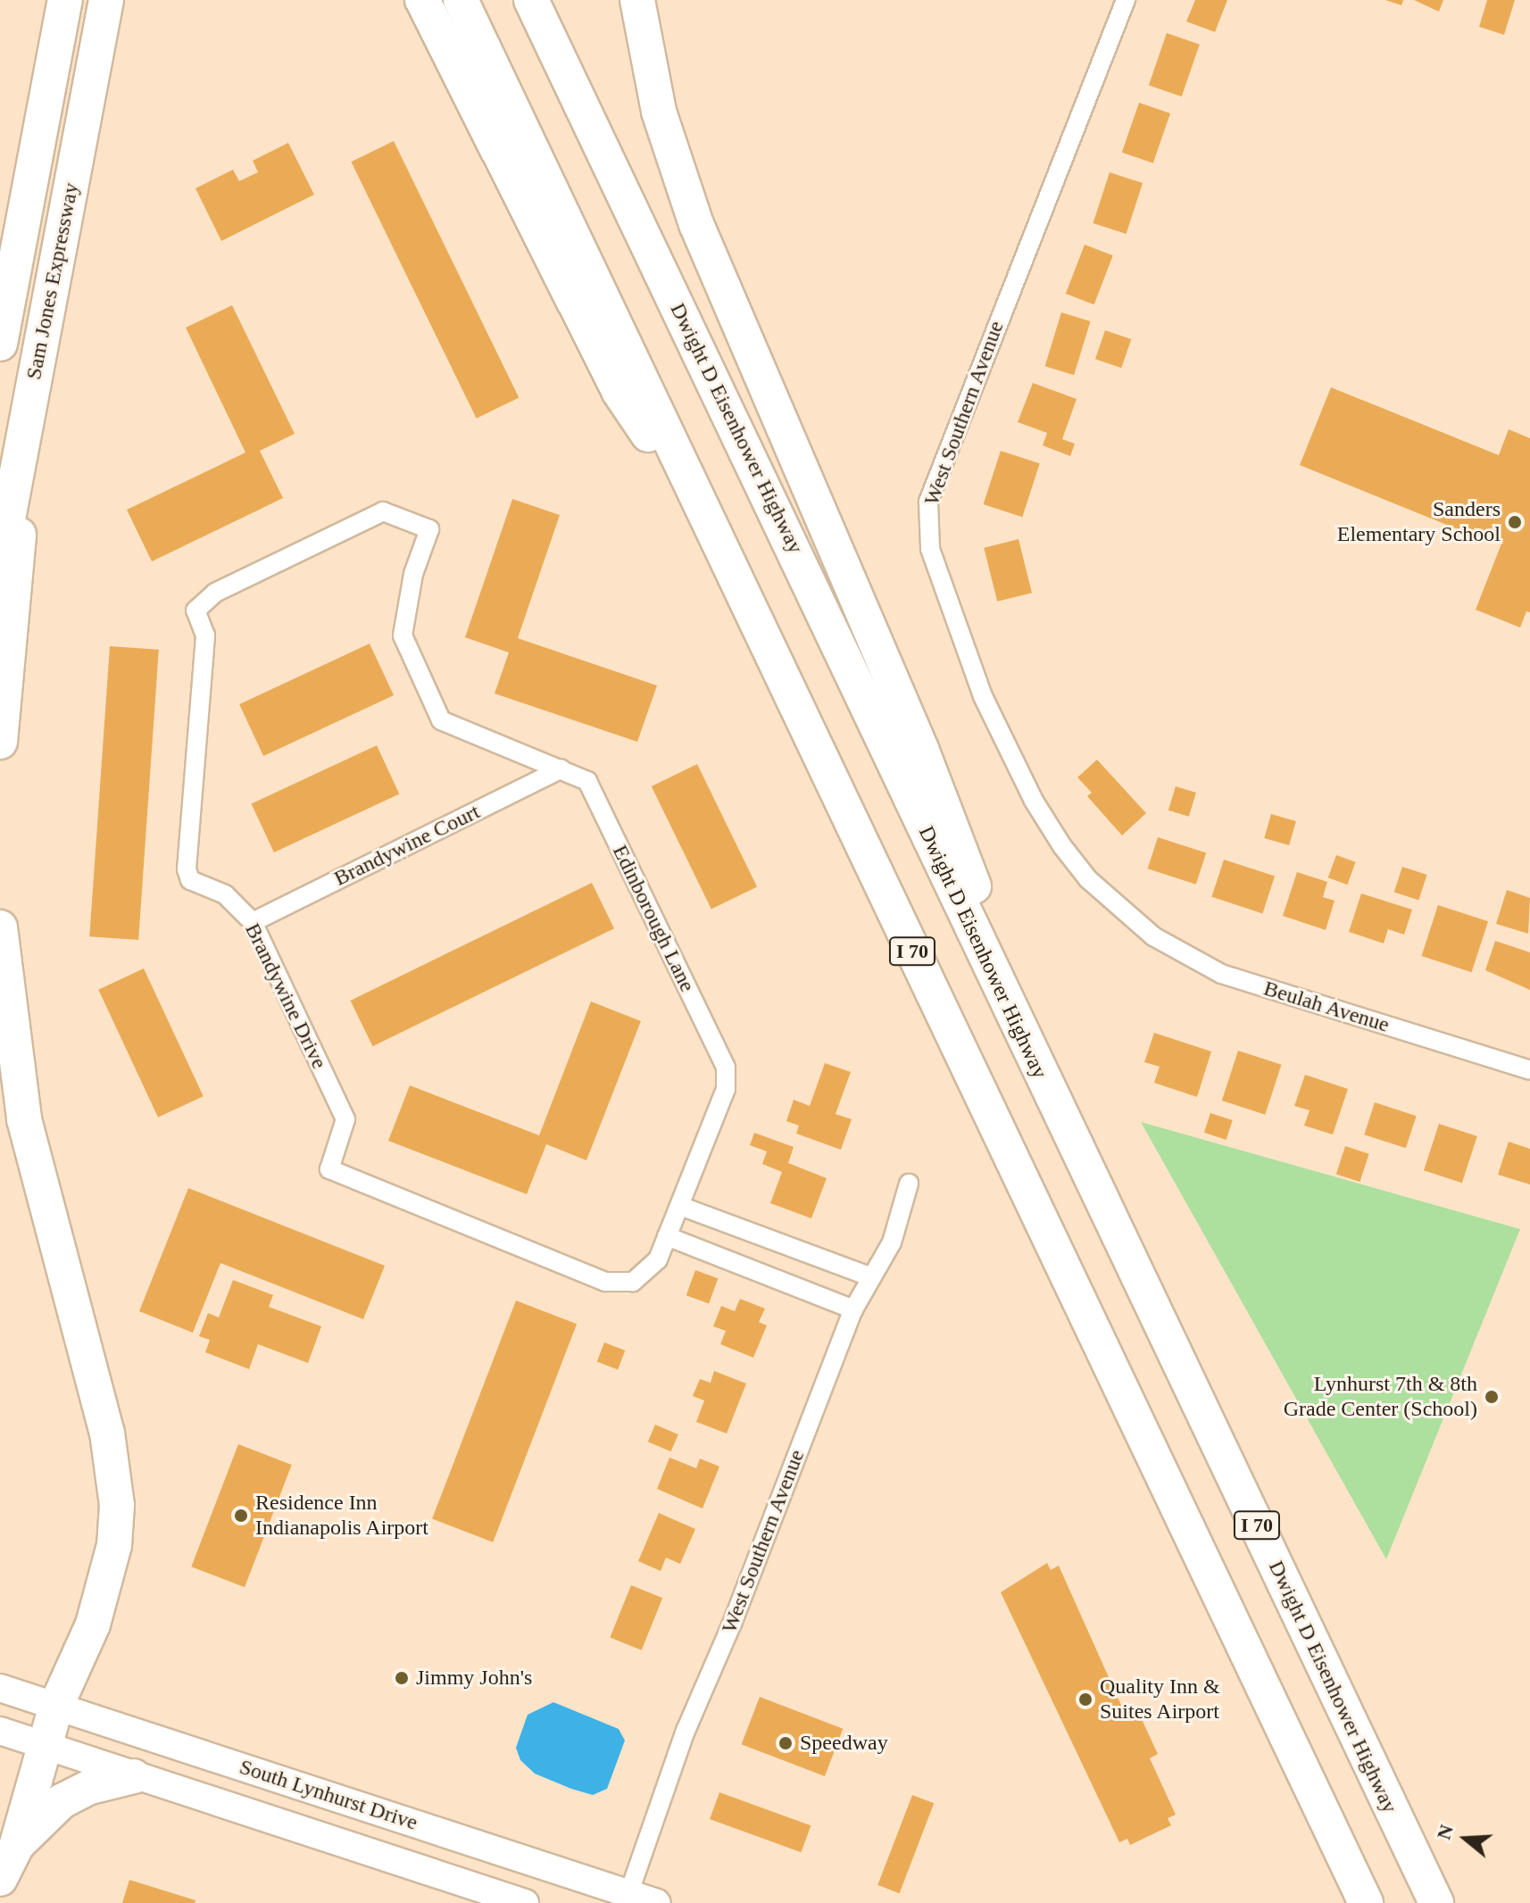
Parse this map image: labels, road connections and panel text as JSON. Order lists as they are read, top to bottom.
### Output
{
  "streets": {
    "highway": ["Sam Jones Expressway", "Dwight D Eisenhower Highway", "I 70"],
    "main road": ["South Lynhurst Drive"],
    "street": [
      "West Southern Avenue",
      "Brandywine Court",
      "Edinborough Lane",
      "Brandywine Drive",
      "Beulah Avenue"
    ]
  },
  "crossings": [
    ["West Southern Avenue", "Beulah Avenue"],
    ["West Southern Avenue", "South Lynhurst Drive"],
    ["Brandywine Court", "Edinborough Lane"],
    ["Brandywine Court", "Brandywine Drive"],
    ["Edinborough Lane", "Brandywine Drive"]
  ],
  "places": [
    "Sanders Elementary School",
    "Lynhurst 7th & 8th Grade Center (School)",
    "Residence Inn Indianapolis Airport",
    "Jimmy John's",
    "Quality Inn & Suites Airport",
    "Speedway"
  ],
  "north": "left"
}
